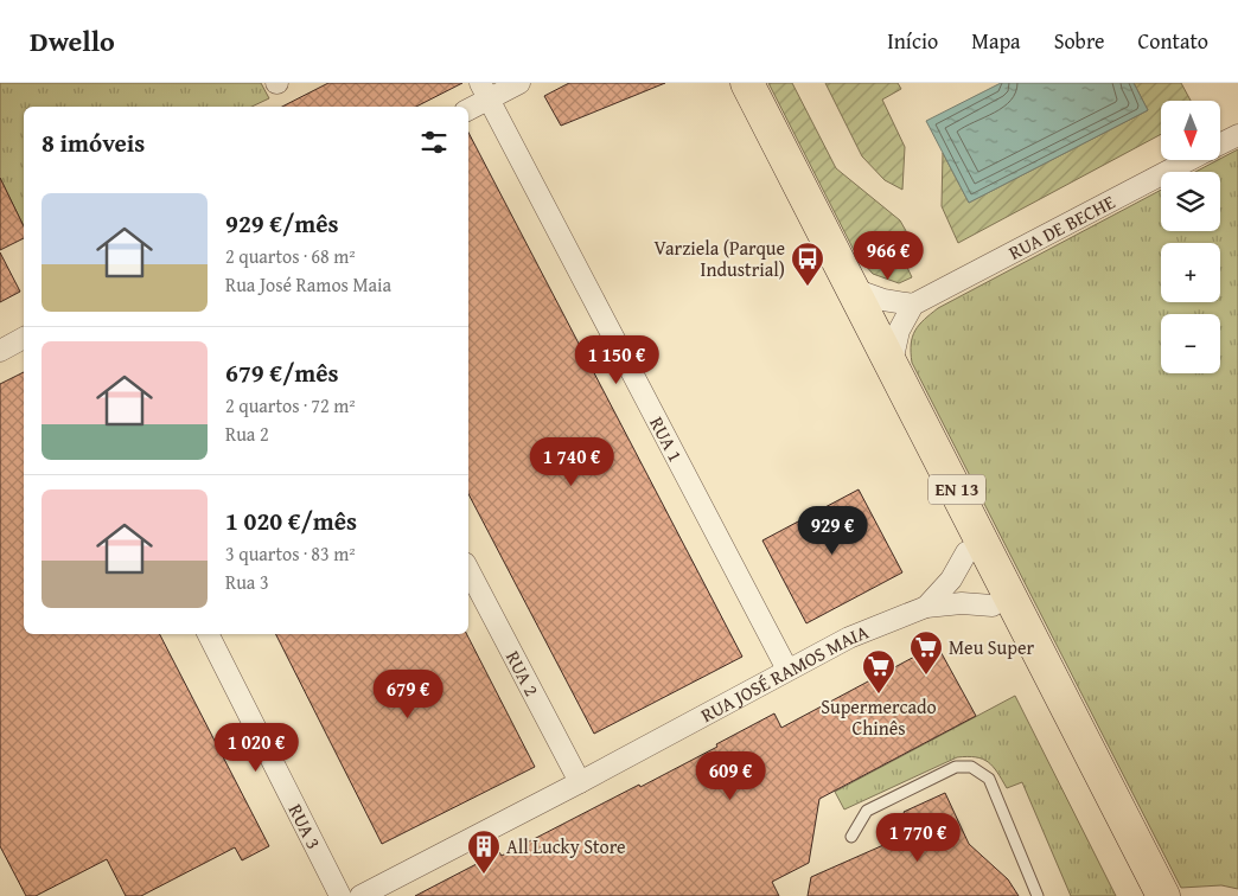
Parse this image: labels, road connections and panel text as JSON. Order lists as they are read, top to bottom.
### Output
{
  "streets": {
    "main road": ["EN 13"],
    "street": [
      "RUA DE BECHE",
      "RUA 1",
      "RUA 2",
      "RUA JOSÉ RAMOS MAIA",
      "RUA 3"
    ]
  },
  "crossings": [
    ["RUA 1", "RUA JOSÉ RAMOS MAIA"],
    ["EN 13", "RUA JOSÉ RAMOS MAIA"],
    ["RUA 2", "RUA JOSÉ RAMOS MAIA"]
  ],
  "places": {
    "bus stop": ["Varziela (Parque Industrial)"],
    "supermarket": ["Meu Super", "Supermercado Chinês"],
    "building": ["All Lucky Store"]
  },
  "north": "bottom",
  "page": {
    "header": "Dwello",
    "nav": [
      "Início",
      "Mapa",
      "Sobre",
      "Contato"
    ],
    "map_buttons": ["+", "−"],
    "heading": "8 imóveis",
    "list": [
      {
        "name": "929 €/mês",
        "note": "2 quartos · 68 m² · Rua José Ramos Maia"
      },
      {
        "name": "679 €/mês",
        "note": "2 quartos · 72 m² · Rua 2"
      },
      {
        "name": "1 020 €/mês",
        "note": "3 quartos · 83 m² · Rua 3"
      }
    ],
    "price": [
      "966 €",
      "1 150 €",
      "1 740 €",
      "929 €",
      "679 €",
      "1 020 €",
      "609 €",
      "1 770 €"
    ]
  }
}
